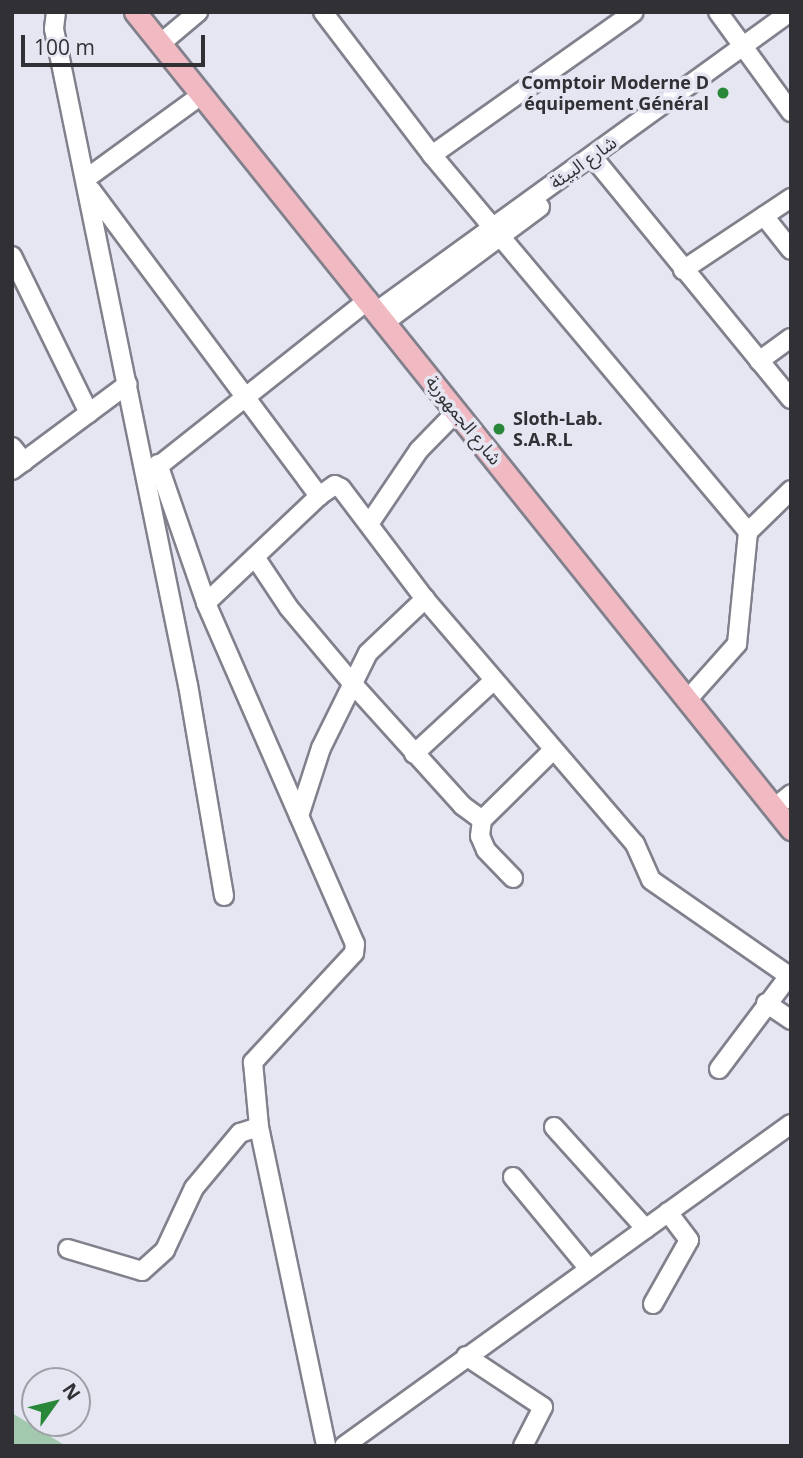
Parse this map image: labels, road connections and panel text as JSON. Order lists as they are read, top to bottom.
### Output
{
  "streets": {
    "main road": ["شارع الجمهورية"],
    "street": ["شارع البيئة"]
  },
  "crossings": [
    ["شارع البيئة", "شارع الجمهورية"]
  ],
  "places": ["Comptoir Moderne D équipement Général", "Sloth-Lab. S.A.R.L"],
  "scale_bar": "100 m",
  "north": "top right"
}
